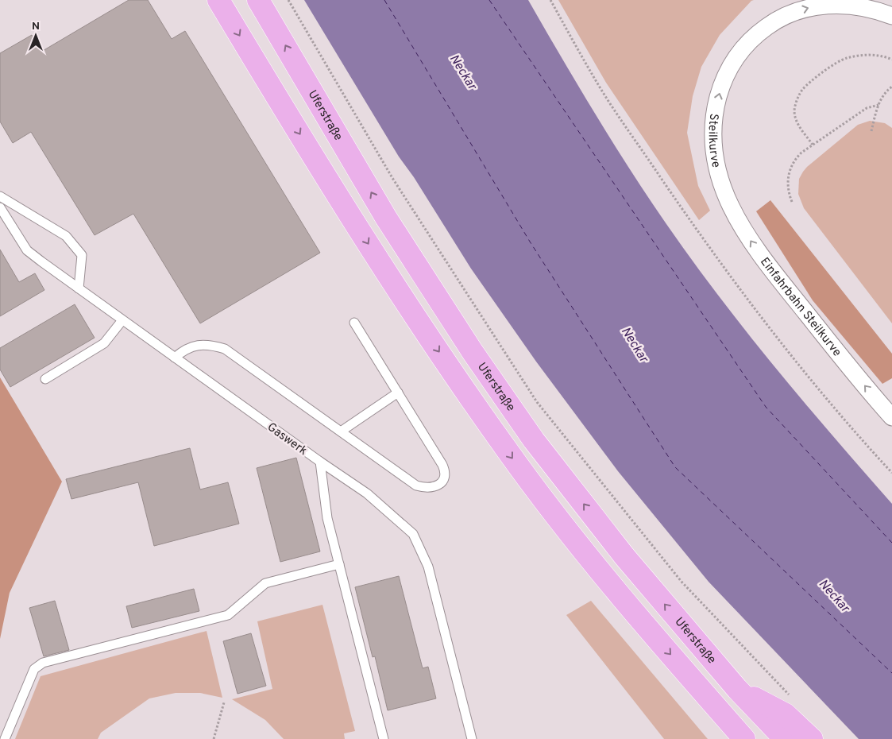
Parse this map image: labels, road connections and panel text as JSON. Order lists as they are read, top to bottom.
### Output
{
  "streets": {
    "highway": ["Uferstraße"],
    "street": ["Steilkurve", "Einfahrbahn Steilkurve"],
    "lane": ["Gaswerk"]
  },
  "crossings": [
    ["Steilkurve", "Einfahrbahn Steilkurve"]
  ],
  "one_way": ["Einfahrbahn Steilkurve"],
  "water": ["Neckar"],
  "north": "top"
}
